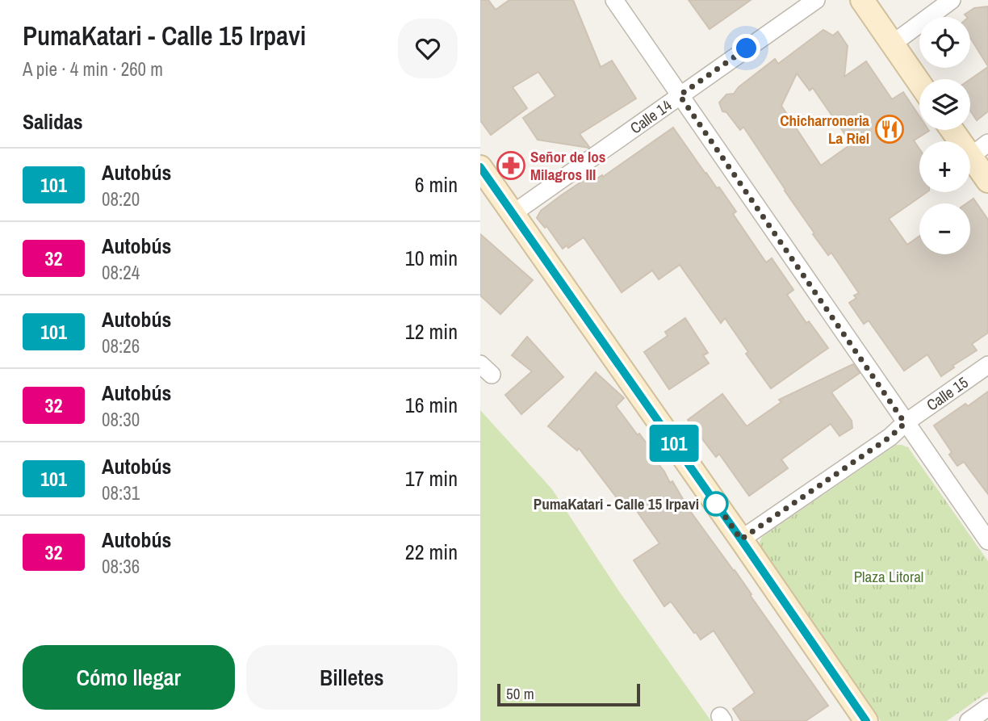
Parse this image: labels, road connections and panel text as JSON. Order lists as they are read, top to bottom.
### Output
{
  "streets": {
    "street": ["Calle 14", "Calle 15"]
  },
  "parks": ["Plaza Litoral"],
  "places": {
    "restaurant": ["Chicharroneria La Riel"],
    "pharmacy": ["Señor de los Milagros III"],
    "other": ["PumaKatari - Calle 15 Irpavi"]
  },
  "lines": ["bus line 101"],
  "scale_bar": "50 m",
  "page": {
    "heading": [
      ["PumaKatari - Calle 15 Irpavi", "A pie · 4 min · 260 m"],
      "Salidas"
    ],
    "on_map": "101",
    "map_buttons": ["+", "−"],
    "list": [
      {
        "mark": "101",
        "name": "Autobús",
        "note": "08:20",
        "value": "6 min"
      },
      {
        "mark": "32",
        "name": "Autobús",
        "note": "08:24",
        "value": "10 min"
      },
      {
        "mark": "101",
        "name": "Autobús",
        "note": "08:26",
        "value": "12 min"
      },
      {
        "mark": "32",
        "name": "Autobús",
        "note": "08:30",
        "value": "16 min"
      },
      {
        "mark": "101",
        "name": "Autobús",
        "note": "08:31",
        "value": "17 min"
      },
      {
        "mark": "32",
        "name": "Autobús",
        "note": "08:36",
        "value": "22 min"
      }
    ],
    "buttons": ["Cómo llegar", "Billetes"],
    "scale": "50 m"
  }
}
